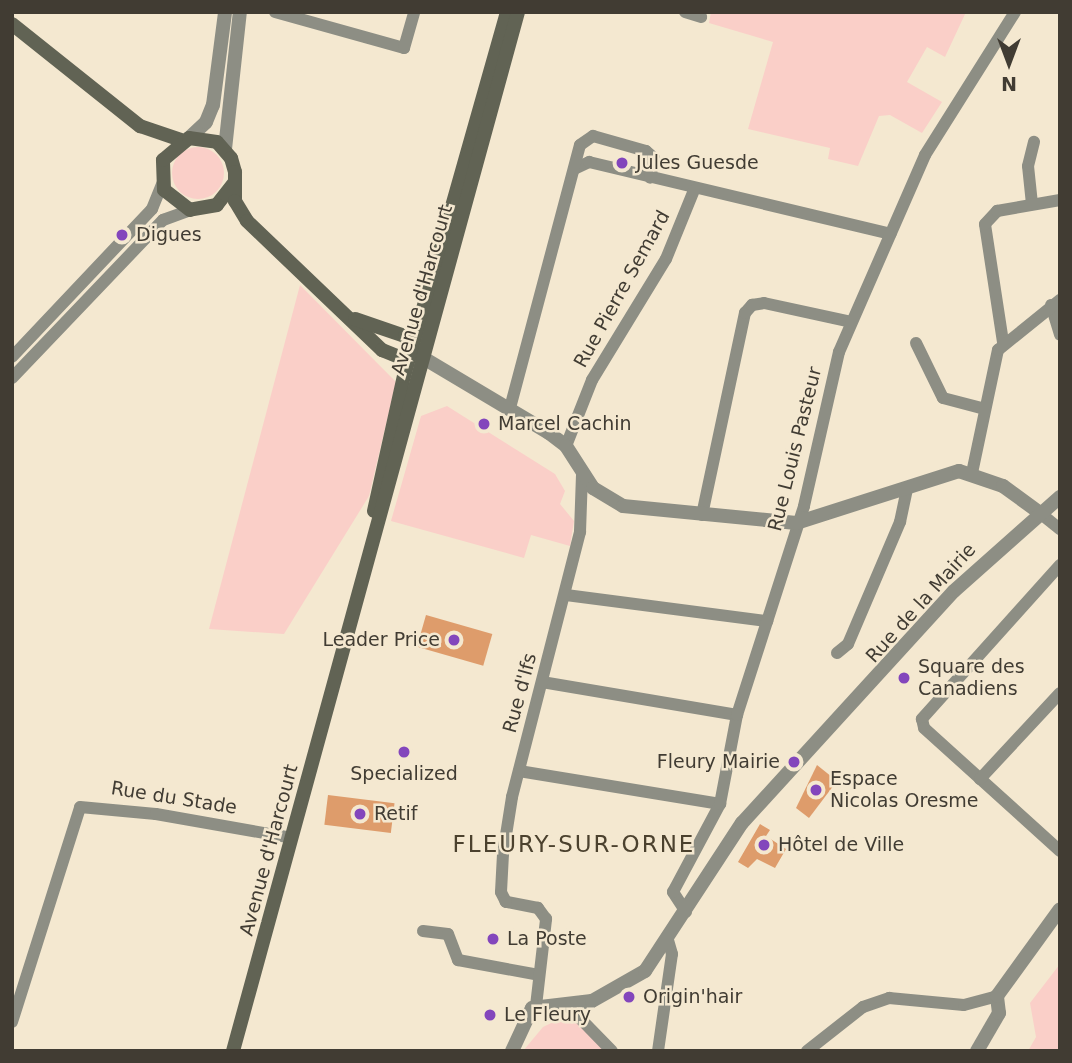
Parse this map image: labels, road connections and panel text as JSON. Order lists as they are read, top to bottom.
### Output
{
  "streets": {
    "main road": ["Avenue d'Harcourt"],
    "street": [
      "Rue Pierre Semard",
      "Rue Louis Pasteur",
      "Rue de la Mairie",
      "Rue d'Ifs",
      "Rue du Stade"
    ]
  },
  "crossings": [
    ["Avenue d'Harcourt", "Rue du Stade"],
    ["Rue Louis Pasteur", "Rue de la Mairie"]
  ],
  "districts": ["FLEURY-SUR-ORNE"],
  "places": [
    "Jules Guesde",
    "Digues",
    "Marcel Cachin",
    "Leader Price",
    "Square des Canadiens",
    "Specialized",
    "Fleury Mairie",
    "Espace Nicolas Oresme",
    "Retif",
    "Hôtel de Ville",
    "La Poste",
    "Origin'hair",
    "Le Fleury"
  ],
  "north": "bottom"
}
